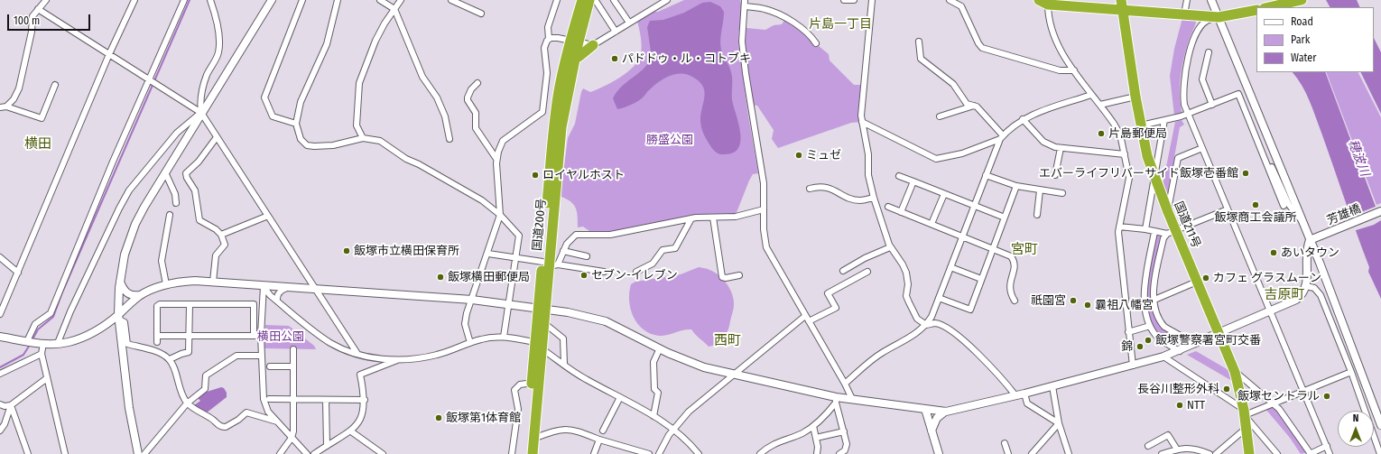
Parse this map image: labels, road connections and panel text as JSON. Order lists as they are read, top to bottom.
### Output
{
  "streets": {
    "highway": ["国道200号", "国道211号"],
    "street": ["芳雄橋"]
  },
  "districts": [
    "片島一丁目",
    "横田",
    "宮町",
    "吉原町",
    "西町"
  ],
  "water": ["穂波川"],
  "parks": ["勝盛公園", "横田公園"],
  "places": [
    "パドドゥ・ル・コトブキ",
    "片島郵便局",
    "ミュゼ",
    "エバーライフリバーサイド飯塚壱番館",
    "ロイヤルホスト",
    "飯塚商工会議所",
    "飯塚市立横田保育所",
    "あいタウン",
    "セブン-イレブン",
    "飯塚横田郵便局",
    "カフェ グラスムーン",
    "祇園宮",
    "曩祖八幡宮",
    "飯塚警察署宮町交番",
    "錦",
    "長谷川整形外科",
    "飯塚セントラル",
    "NTT",
    "飯塚第1体育館"
  ],
  "legend": ["Road", "Park", "Water"],
  "scale_bar": "100 m",
  "north": "top"
}
